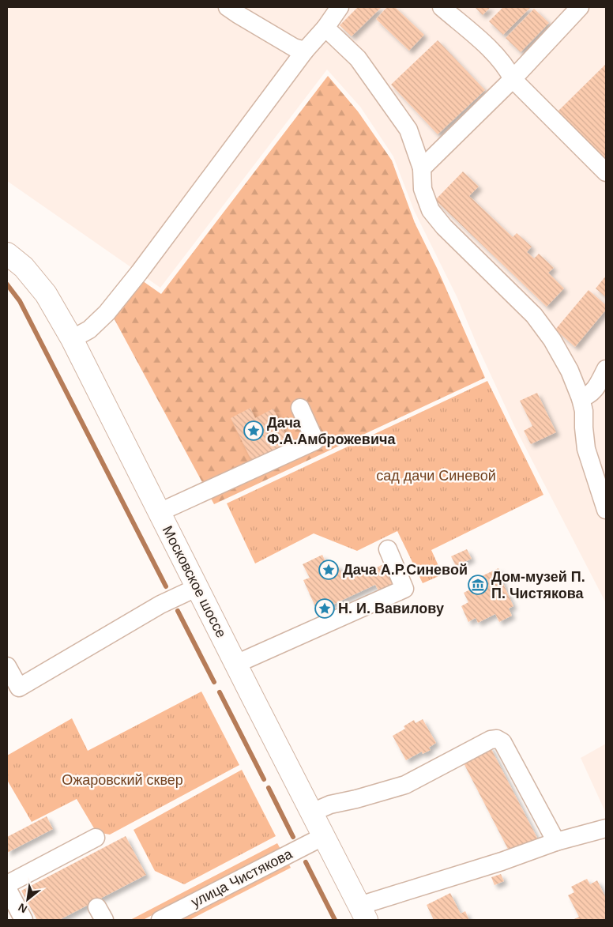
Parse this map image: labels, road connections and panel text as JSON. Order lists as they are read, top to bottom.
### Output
{
  "streets": {
    "main road": ["Московское шоссе"],
    "street": ["улица Чистякова"]
  },
  "crossings": [
    ["Московское шоссе", "улица Чистякова"]
  ],
  "parks": ["сад дачи Синевой", "Ожаровский сквер"],
  "places": {
    "place": ["Дача Ф.А.Амброжевича", "Дача А.Р.Синевой", "Н. И. Вавилову"],
    "museum": ["Дом-музей П. П. Чистякова"]
  },
  "north": "bottom left"
}
